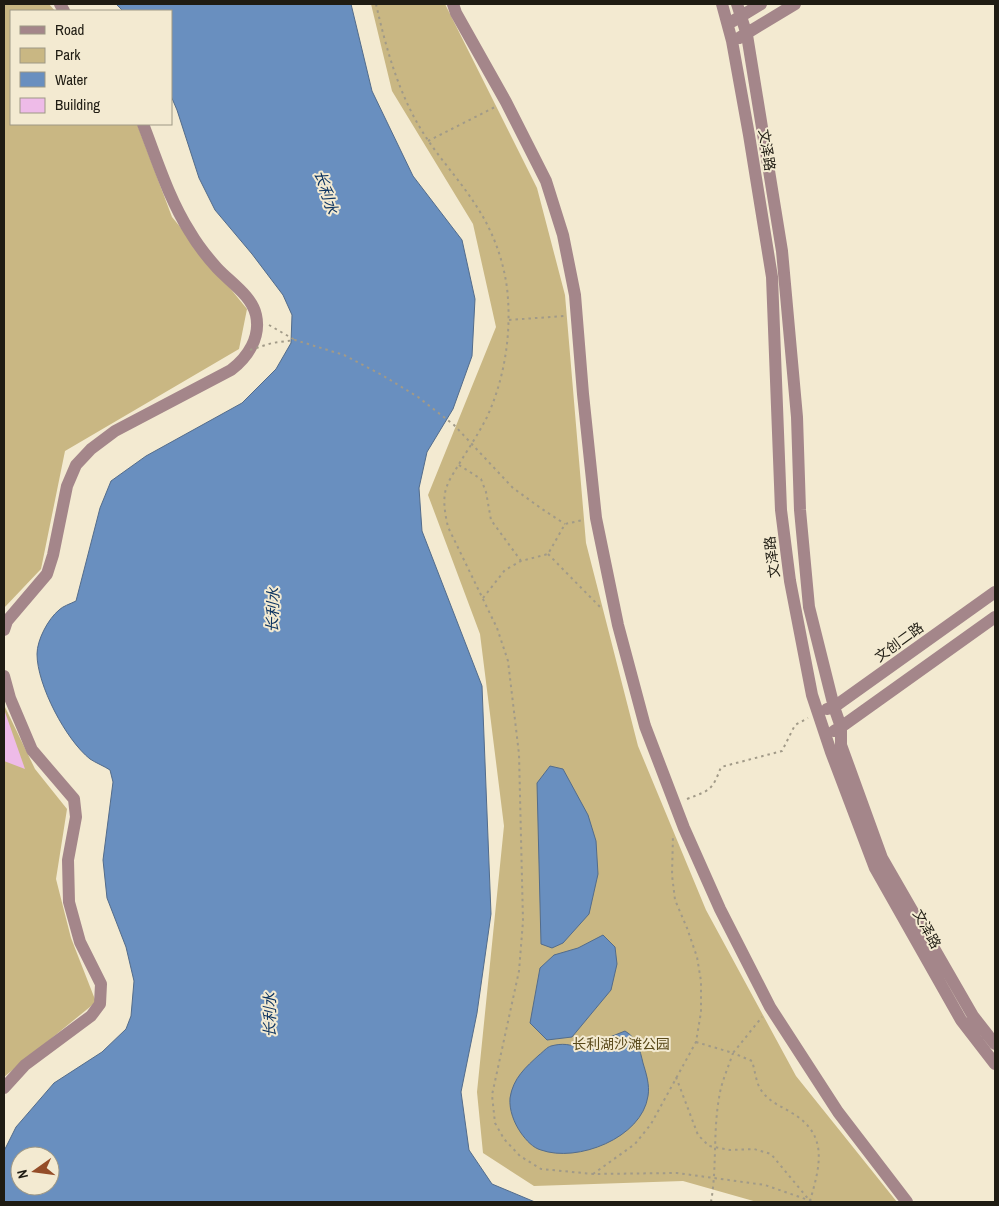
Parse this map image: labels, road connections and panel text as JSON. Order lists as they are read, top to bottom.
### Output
{
  "streets": {
    "street": ["文泽路", "文创二路"]
  },
  "crossings": [
    ["文泽路", "文创二路"]
  ],
  "water": ["长利水"],
  "parks": ["长利湖沙滩公园"],
  "legend": [
    "Road",
    "Park",
    "Water",
    "Building"
  ],
  "north": "left"
}
